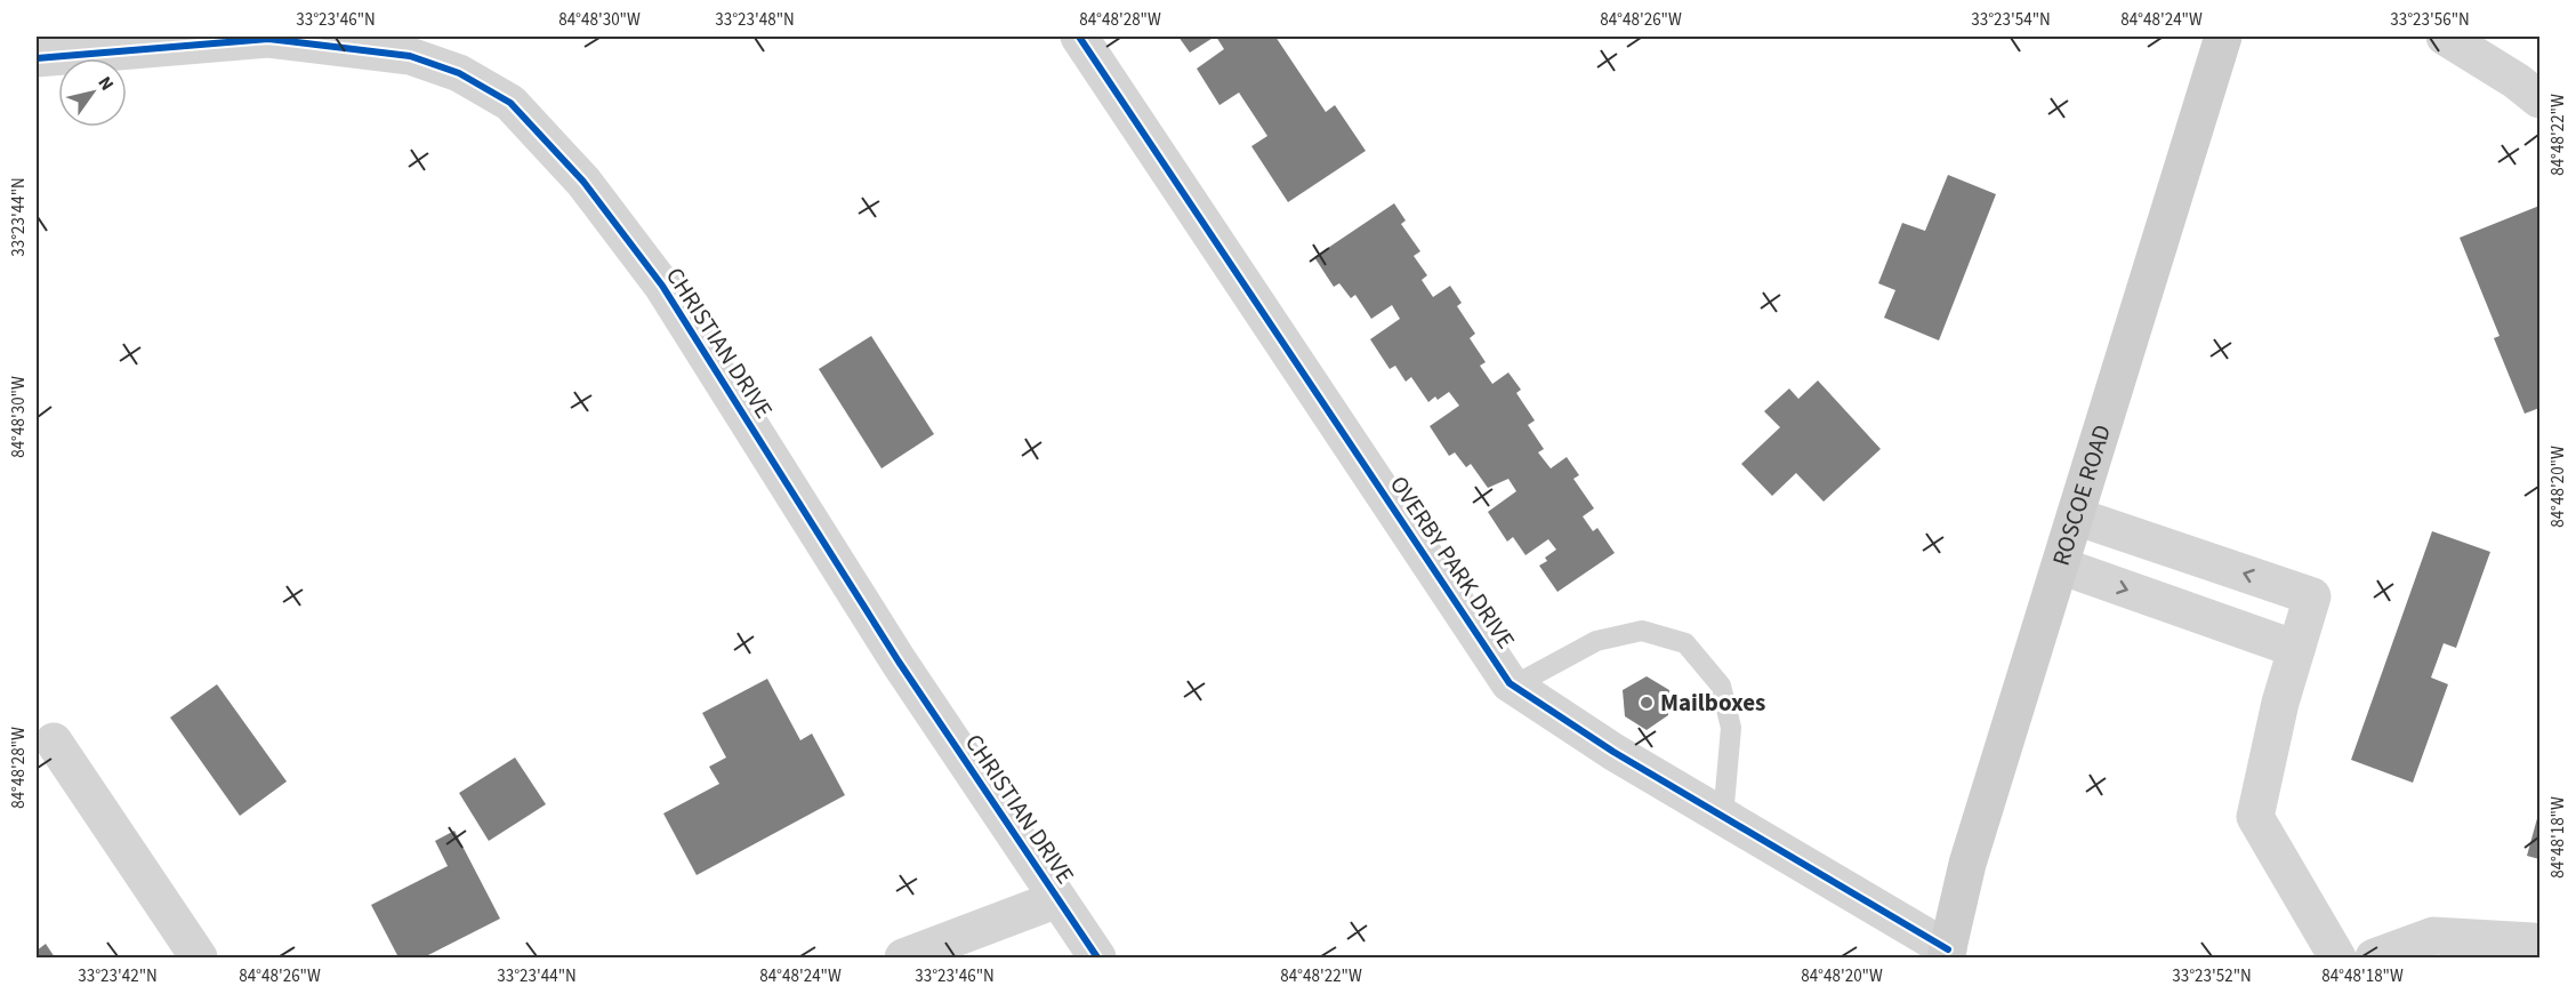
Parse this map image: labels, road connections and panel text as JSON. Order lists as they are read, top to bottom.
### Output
{
  "streets": {
    "main road": ["ROSCOE ROAD"],
    "street": ["CHRISTIAN DRIVE", "OVERBY PARK DRIVE"]
  },
  "crossings": [
    ["ROSCOE ROAD", "OVERBY PARK DRIVE"]
  ],
  "places": ["Mailboxes"],
  "north": "top right",
  "coordinates": [
    "33°23'46\"N",
    "84°48'30\"W",
    "33°23'48\"N",
    "84°48'28\"W",
    "84°48'26\"W",
    "33°23'54\"N",
    "84°48'24\"W",
    "33°23'56\"N",
    "84°48'22\"W",
    "33°23'44\"N",
    "84°48'20\"W",
    "84°48'18\"W",
    "33°23'42\"N",
    "33°23'52\"N"
  ]
}
